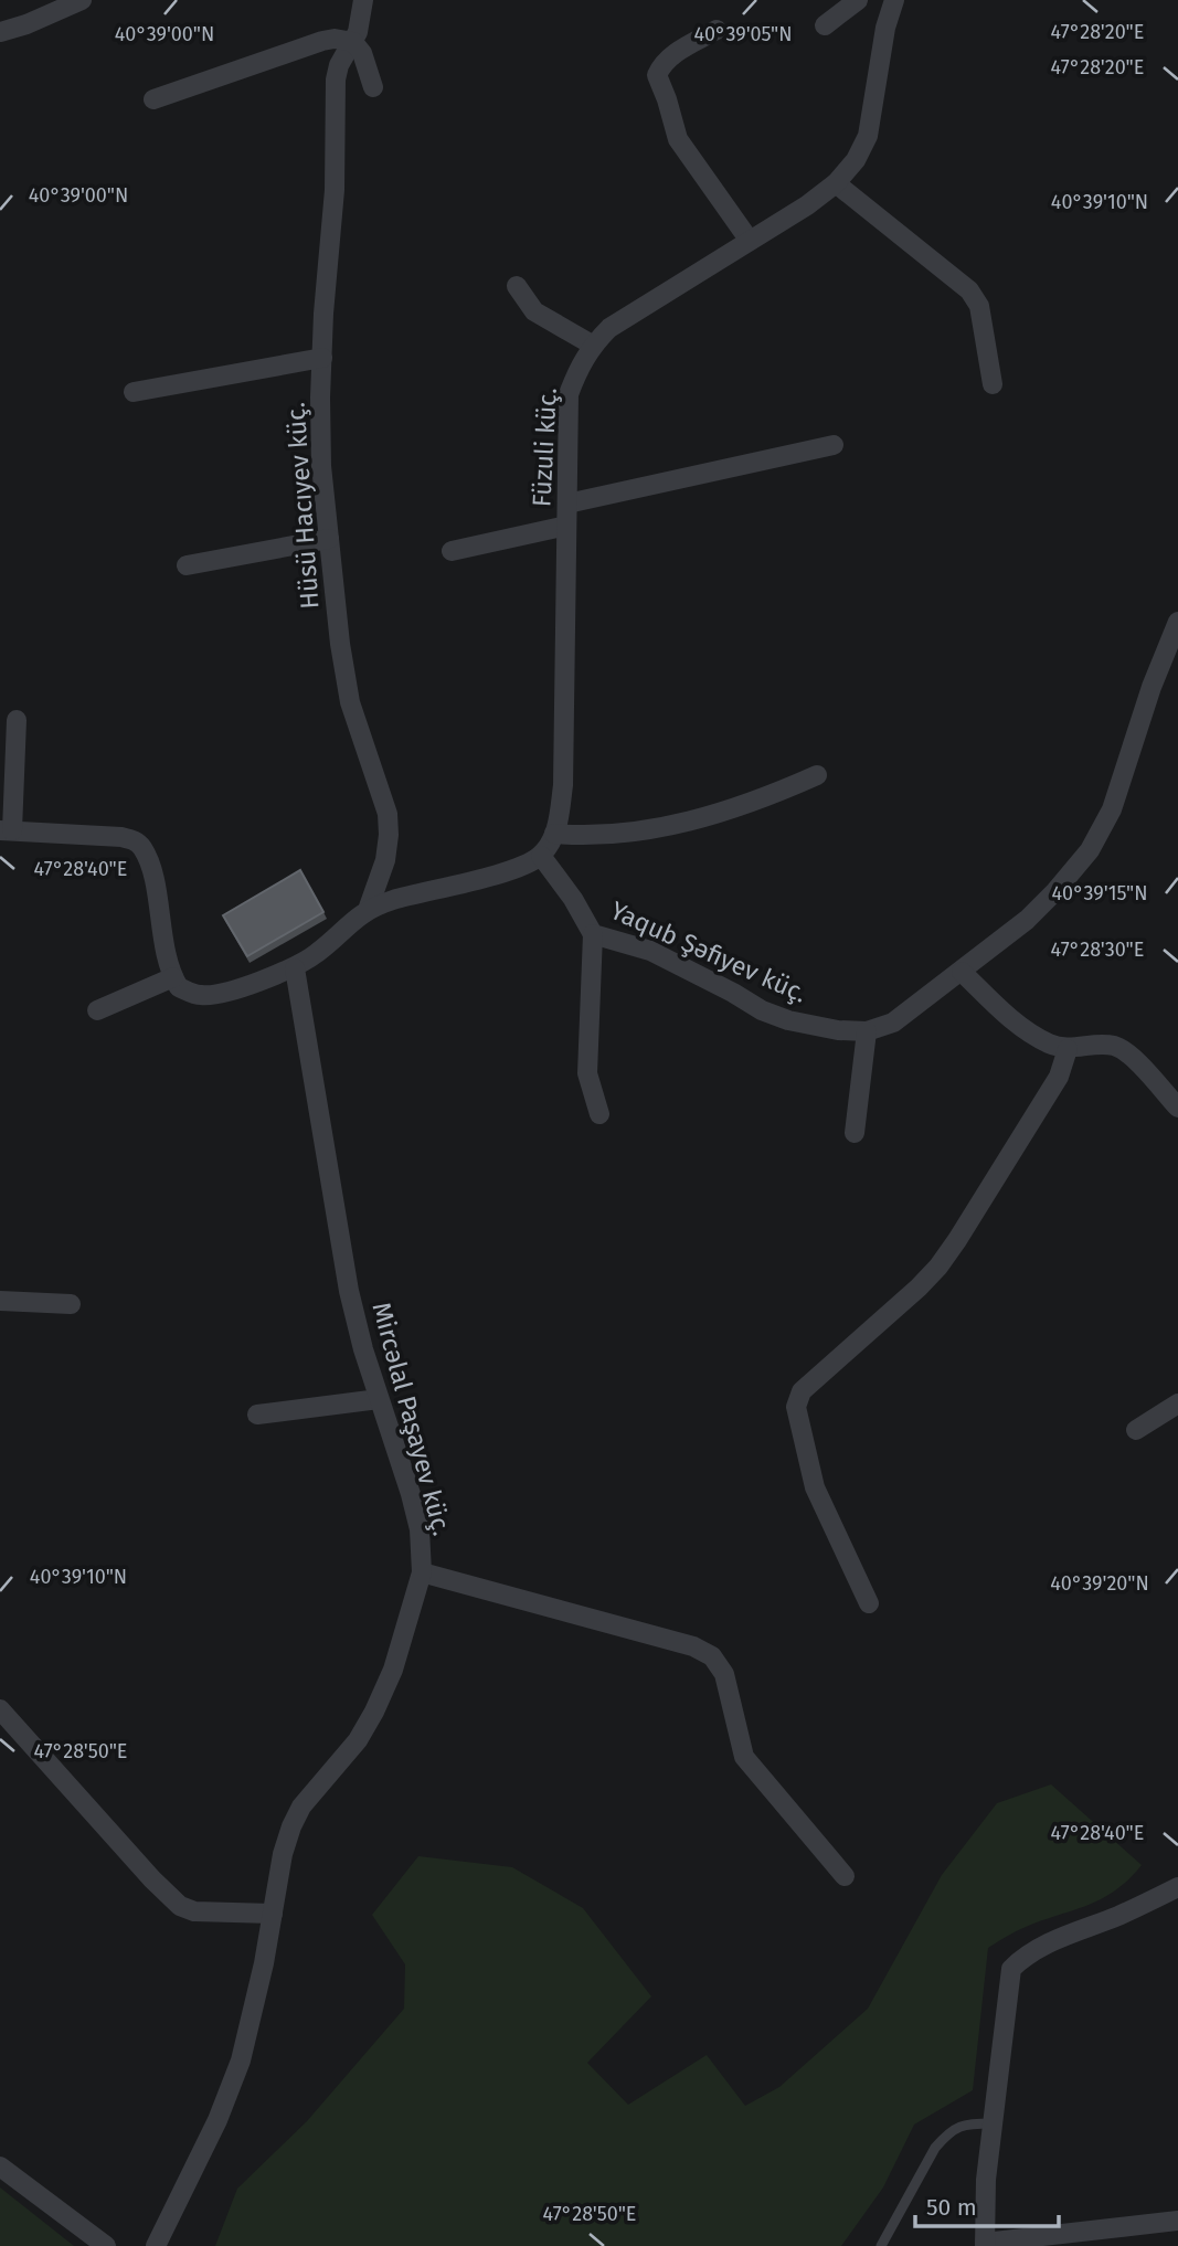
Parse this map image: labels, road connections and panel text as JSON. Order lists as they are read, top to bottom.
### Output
{
  "streets": {
    "street": [
      "Füzuli küç.",
      "Hüsü Hacıyev küç.",
      "Yaqub Şəfiyev küç.",
      "Mircəlal Paşayev küç."
    ]
  },
  "crossings": [
    ["Füzuli küç.", "Yaqub Şəfiyev küç."]
  ],
  "scale_bar": "50 m",
  "coordinates": [
    "47°28'20\"E",
    "40°39'00\"N",
    "40°39'05\"N",
    "40°39'10\"N",
    "47°28'40\"E",
    "40°39'15\"N",
    "47°28'30\"E",
    "40°39'20\"N",
    "47°28'50\"E"
  ]
}
